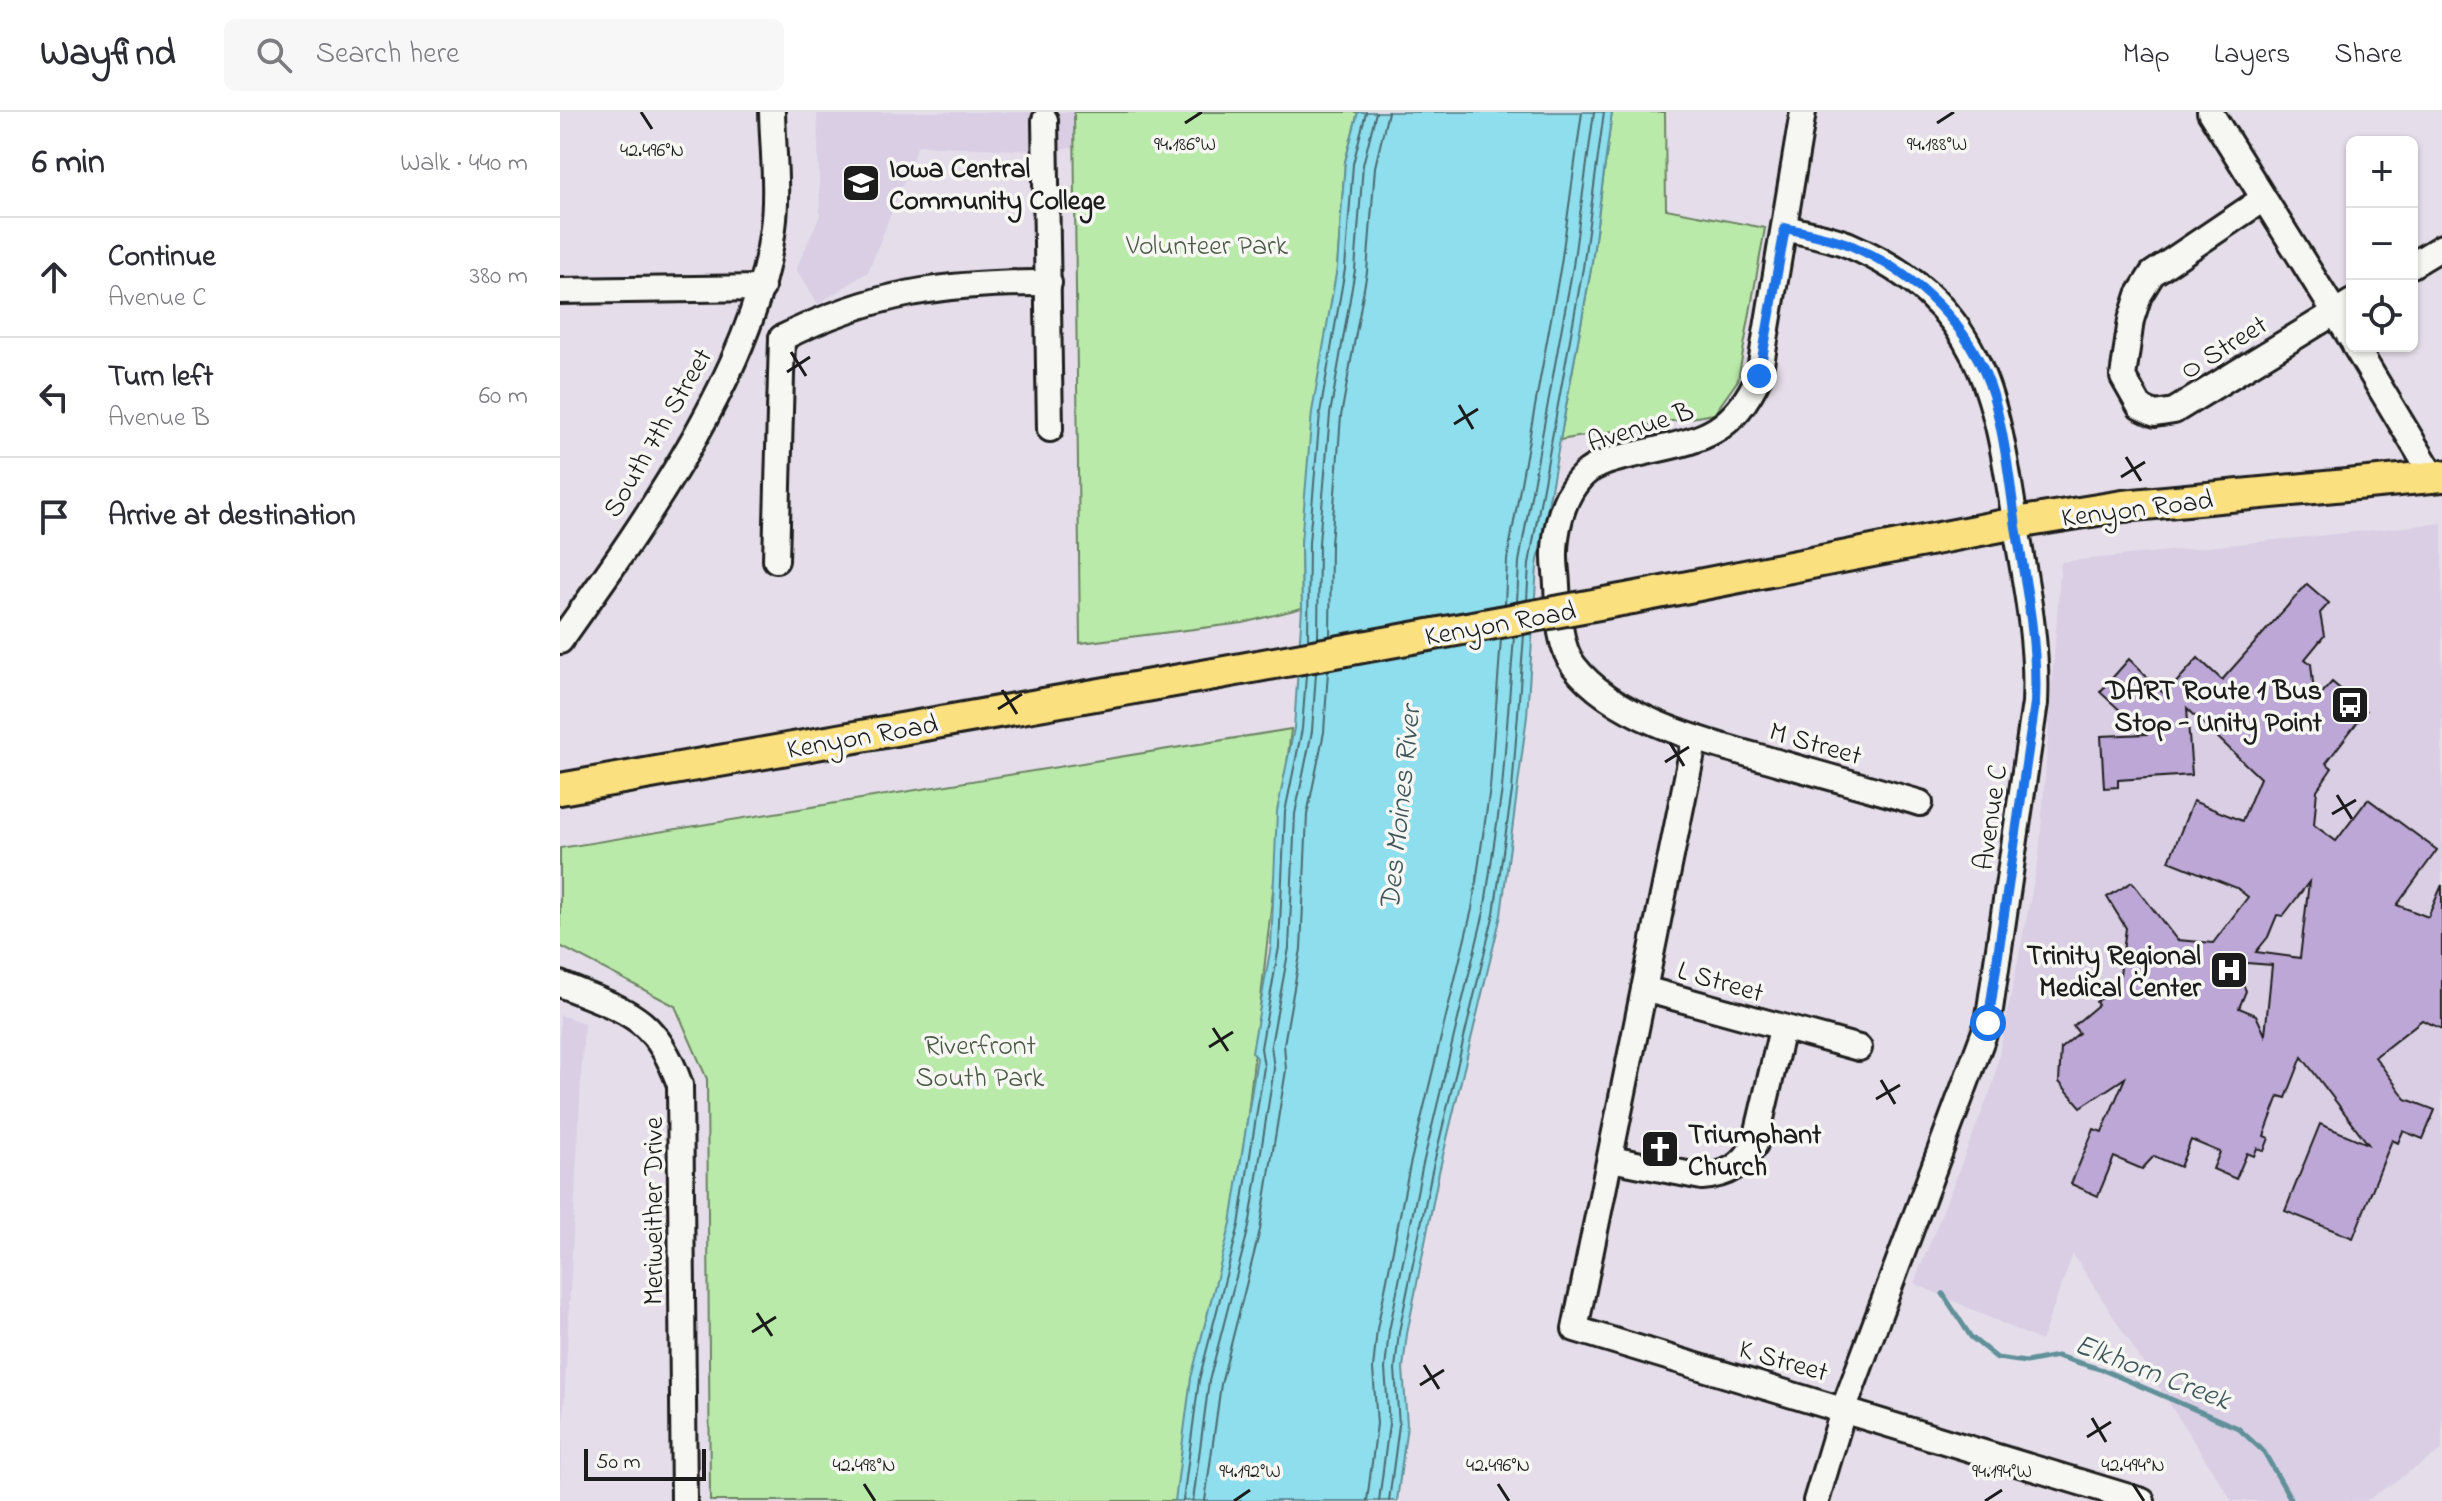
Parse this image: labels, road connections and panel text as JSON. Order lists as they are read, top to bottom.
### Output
{
  "streets": {
    "main road": ["Kenyon Road"],
    "street": [
      "O Street",
      "Avenue B",
      "South 7th Street",
      "M Street",
      "Avenue C",
      "L Street",
      "Meriweither Drive",
      "K Street"
    ]
  },
  "crossings": [
    ["Avenue B", "M Street"],
    ["Avenue B", "Avenue C"],
    ["Kenyon Road", "Avenue C"],
    ["Avenue C", "K Street"],
    ["L Street", "K Street"]
  ],
  "water": ["Des Moines River", "Elkhorn Creek"],
  "parks": ["Volunteer Park", "Riverfront South Park"],
  "places": {
    "school or university": ["Iowa Central Community College"],
    "bus stop": ["DART Route 1 Bus Stop - Unity Point"],
    "hospital": ["Trinity Regional Medical Center"],
    "church": ["Triumphant Church"]
  },
  "scale_bar": "50 m",
  "page": {
    "header": "Wayfind",
    "search": "Search here",
    "nav": ["Map", "Layers", "Share"],
    "heading": ["6 min", "Walk · 440 m"],
    "map_buttons": ["+", "−"],
    "list": [
      ["Continue", "Avenue C", "380 m"],
      ["Turn left", "Avenue B", "60 m"],
      "Arrive at destination"
    ],
    "scale": "50 m"
  },
  "coordinates": [
    "94.186°W",
    "94.188°W",
    "42.496°N",
    "42.498°N",
    "42.494°N",
    "94.192°W",
    "94.194°W"
  ]
}
